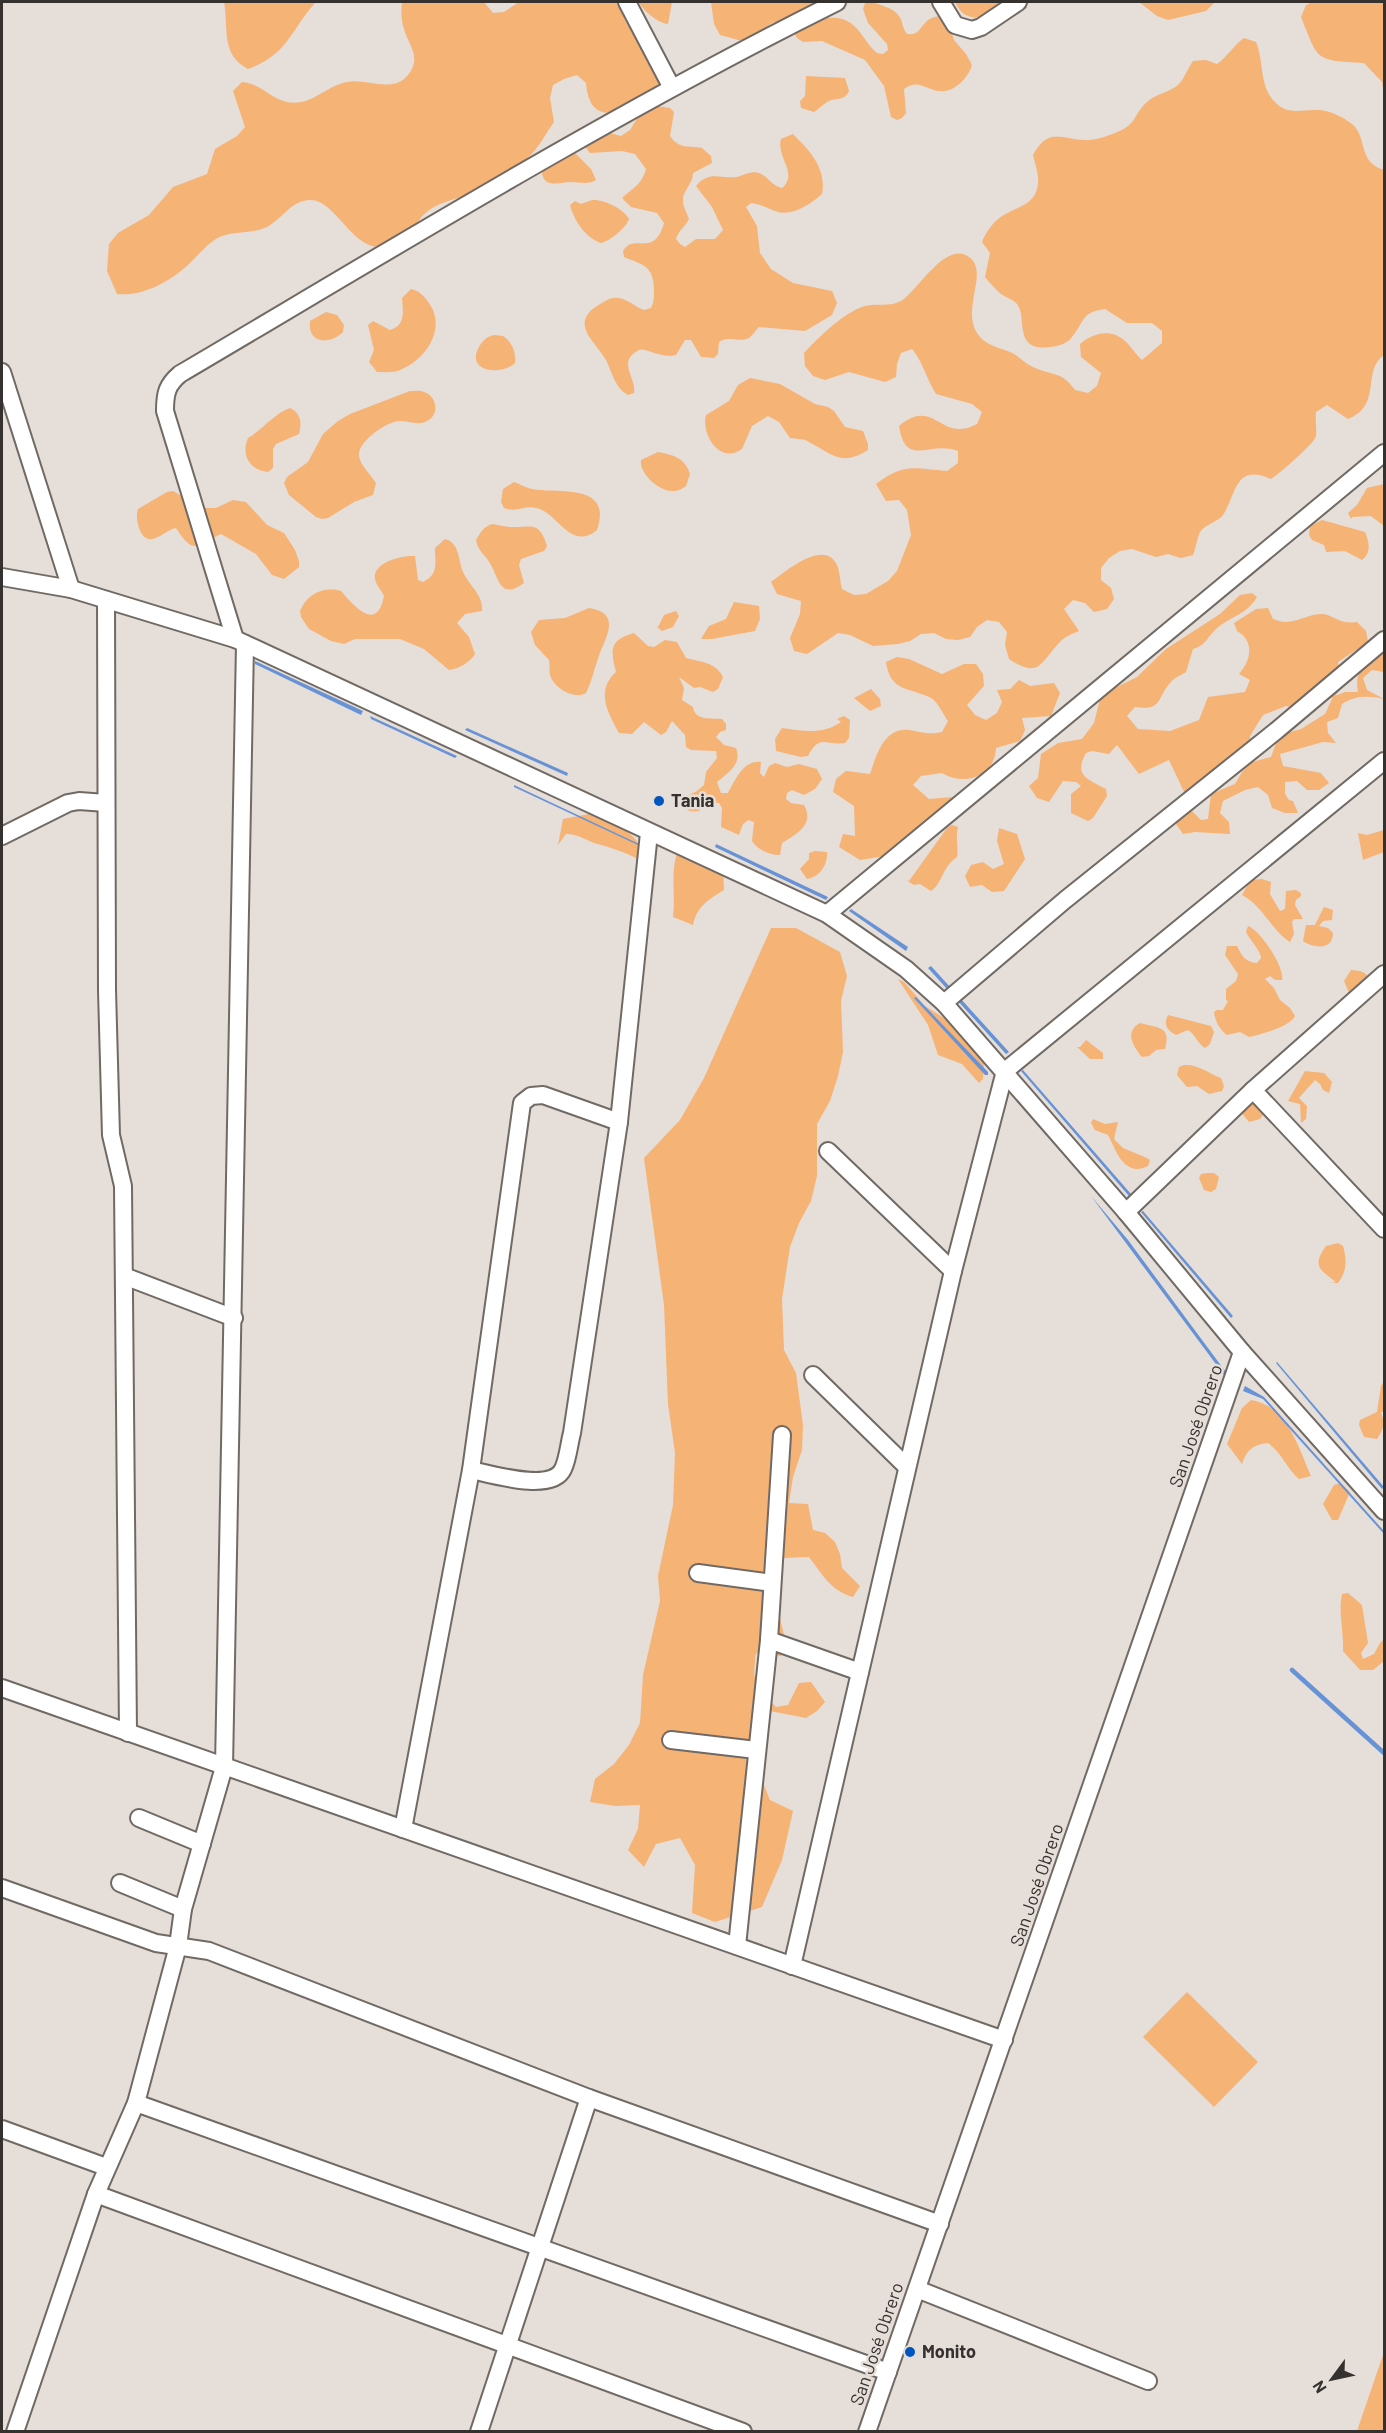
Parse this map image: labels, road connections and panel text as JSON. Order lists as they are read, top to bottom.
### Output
{
  "streets": {
    "street": ["San José Obrero"]
  },
  "places": ["Tania", "Monito"],
  "north": "bottom left"
}
